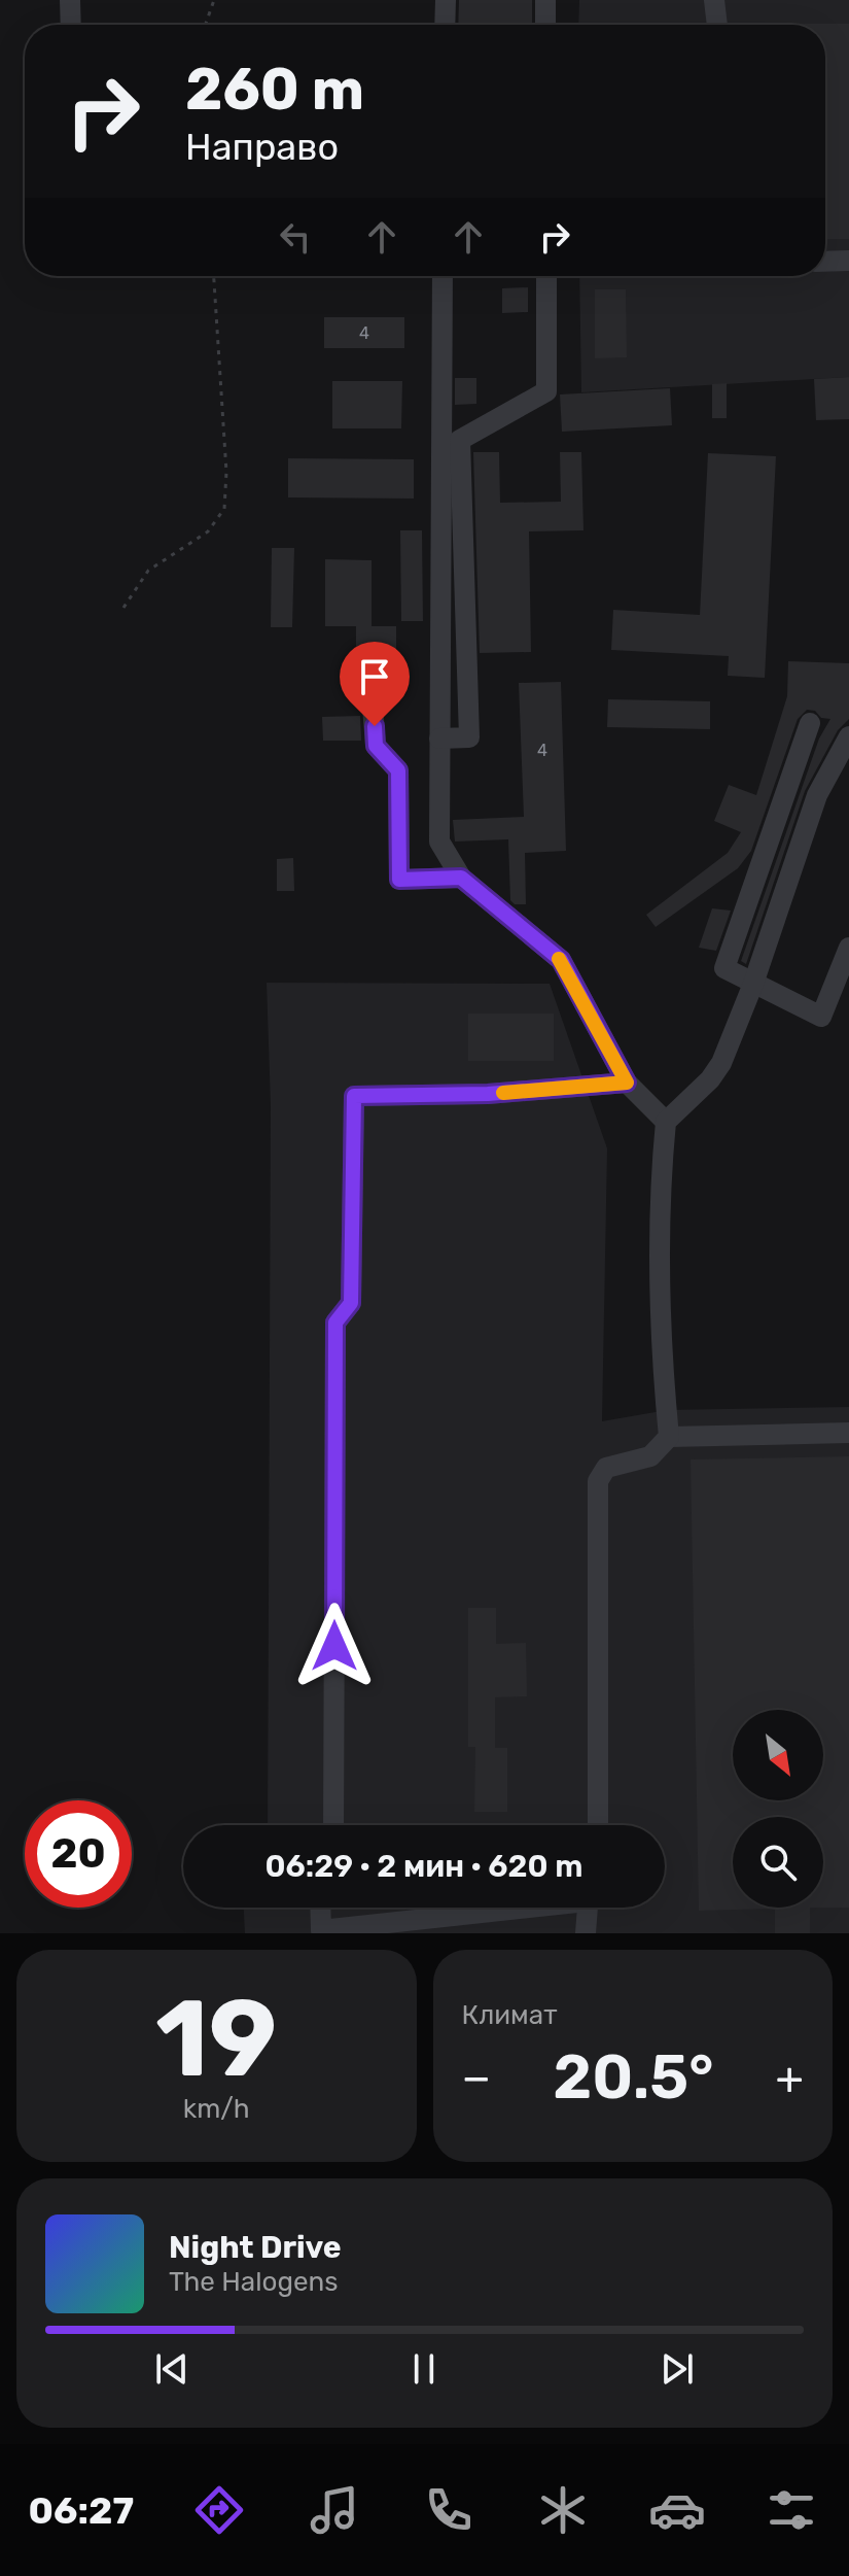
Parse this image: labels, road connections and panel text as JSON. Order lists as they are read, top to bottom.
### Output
{
  "house_numbers": ["4", "4"],
  "north": "bottom right",
  "page": {
    "turn": ["260 m", "Направо"],
    "limit": "20",
    "trip": "06:29 · 2 мин · 620 m",
    "tile": [
      ["19", "km/h"],
      "Климат"
    ],
    "heat": ["−", "20.5°", "+"],
    "song": ["Night Drive", "The Halogens"],
    "tabs": "06:27"
  }
}
